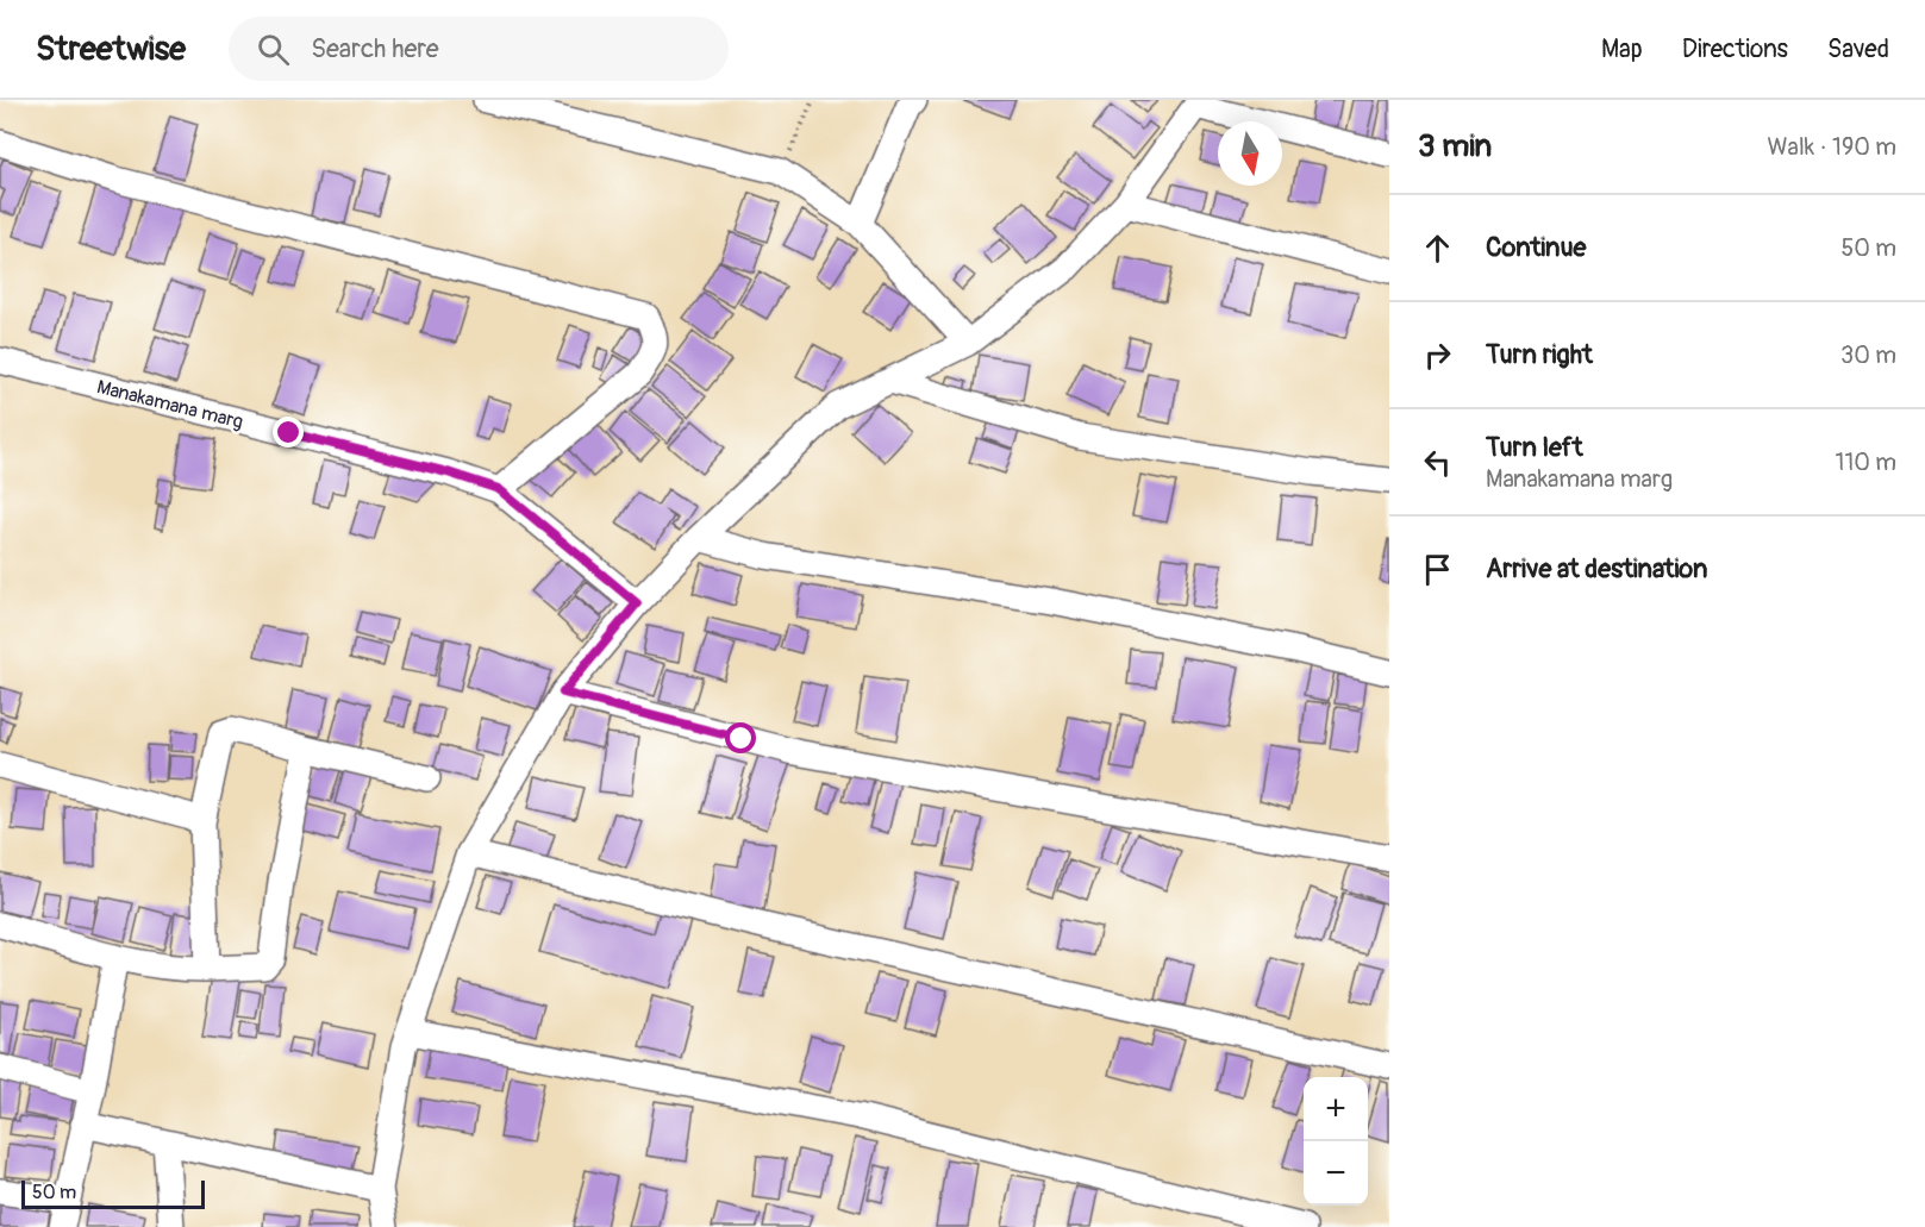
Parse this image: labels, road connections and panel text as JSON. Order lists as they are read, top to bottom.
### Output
{
  "streets": {
    "street": ["Manakamana marg"]
  },
  "scale_bar": "50 m",
  "north": "bottom",
  "page": {
    "header": "Streetwise",
    "search": "Search here",
    "nav": ["Map", "Directions", "Saved"],
    "heading": ["3 min", "Walk · 190 m"],
    "list": [
      ["Continue", "50 m"],
      ["Turn right", "30 m"],
      ["Turn left", "Manakamana marg", "110 m"],
      "Arrive at destination"
    ],
    "map_buttons": ["+", "−"],
    "scale": "50 m"
  }
}
